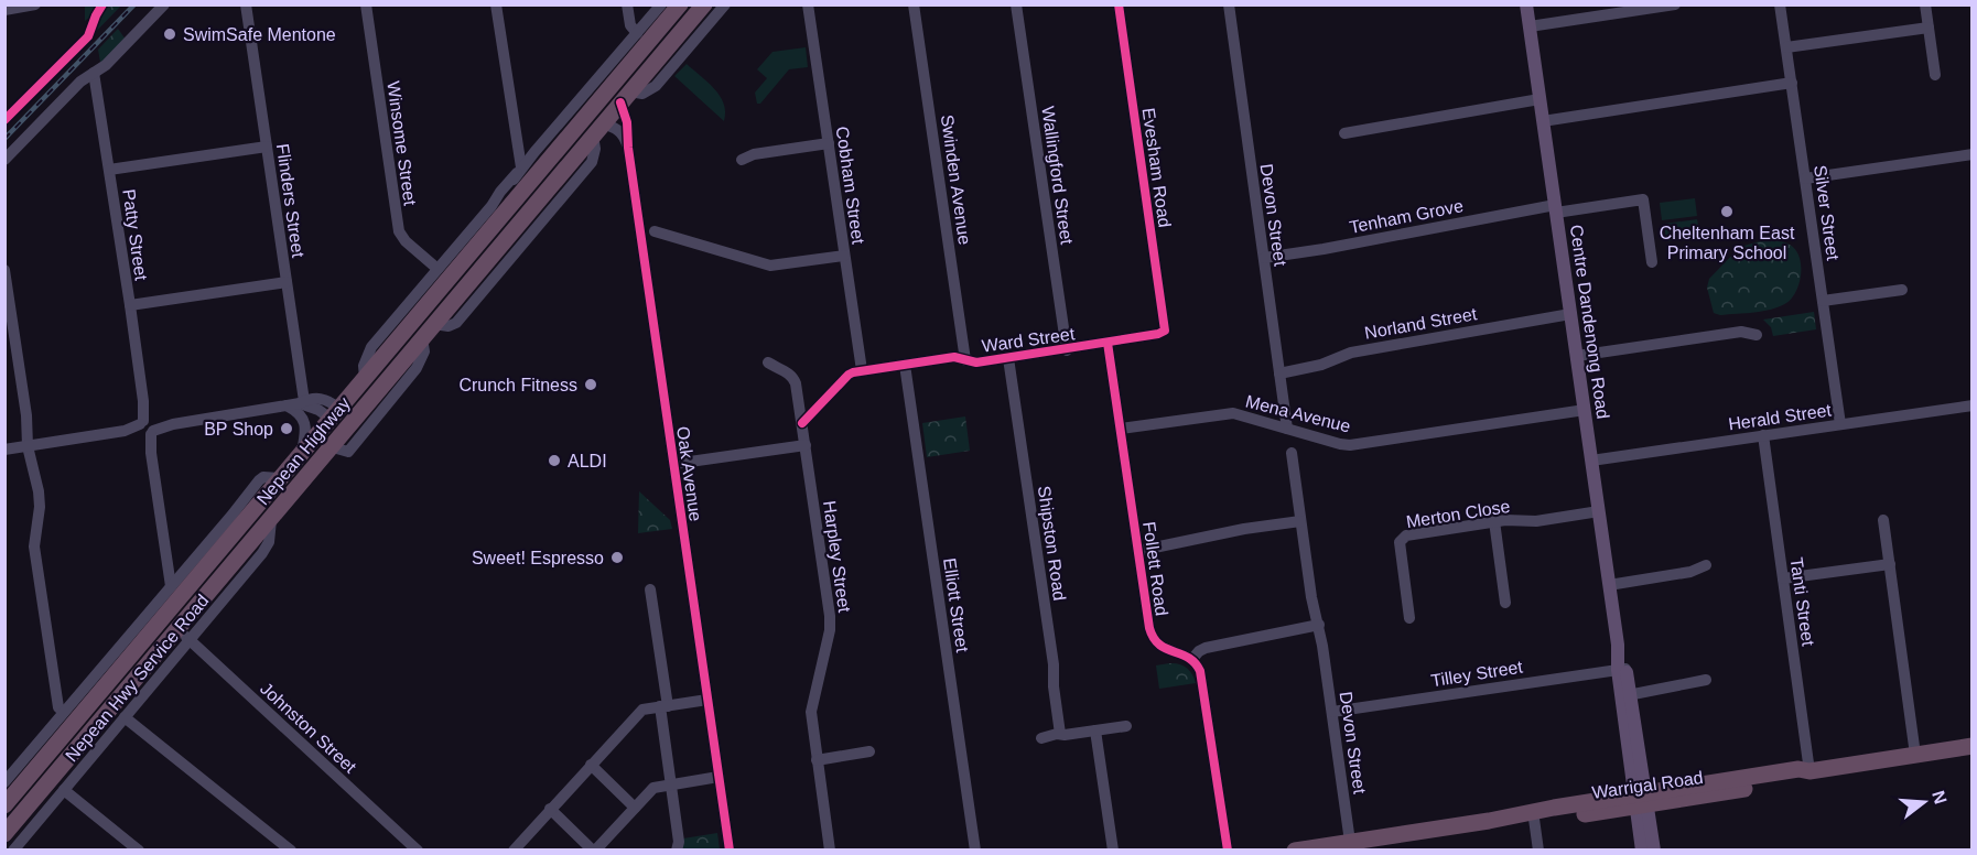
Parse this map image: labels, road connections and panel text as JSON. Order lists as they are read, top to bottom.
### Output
{
  "streets": {
    "highway": ["Nepean Highway", "Warrigal Road"],
    "main road": ["Centre Dandenong Road"],
    "street": [
      "Winsome Street",
      "Evesham Road",
      "Wallingford Street",
      "Swinden Avenue",
      "Cobham Street",
      "Flinders Street",
      "Silver Street",
      "Devon Street",
      "Tenham Grove",
      "Patty Street",
      "Norland Street",
      "Ward Street",
      "Mena Avenue",
      "Herald Street",
      "Oak Avenue",
      "Merton Close",
      "Shipston Road",
      "Harpley Street",
      "Follett Road",
      "Tanti Street",
      "Elliott Street",
      "Tilley Street",
      "Nepean Hwy Service Road",
      "Johnston Street"
    ]
  },
  "crossings": [
    ["Evesham Road", "Ward Street"],
    ["Wallingford Street", "Ward Street"],
    ["Swinden Avenue", "Ward Street"],
    ["Cobham Street", "Ward Street"],
    ["Silver Street", "Herald Street"],
    ["Devon Street", "Tenham Grove"],
    ["Devon Street", "Norland Street"],
    ["Devon Street", "Mena Avenue"],
    ["Devon Street", "Tilley Street"],
    ["Devon Street", "Warrigal Road"],
    ["Tenham Grove", "Centre Dandenong Road"],
    ["Patty Street", "Nepean Hwy Service Road"],
    ["Centre Dandenong Road", "Norland Street"],
    ["Centre Dandenong Road", "Mena Avenue"],
    ["Centre Dandenong Road", "Herald Street"],
    ["Centre Dandenong Road", "Merton Close"],
    ["Centre Dandenong Road", "Tilley Street"],
    ["Centre Dandenong Road", "Warrigal Road"],
    ["Ward Street", "Shipston Road"],
    ["Ward Street", "Harpley Street"],
    ["Ward Street", "Follett Road"],
    ["Ward Street", "Elliott Street"],
    ["Mena Avenue", "Follett Road"],
    ["Herald Street", "Tanti Street"],
    ["Nepean Highway", "Oak Avenue"],
    ["Nepean Highway", "Nepean Hwy Service Road"],
    ["Nepean Highway", "Johnston Street"],
    ["Tanti Street", "Warrigal Road"],
    ["Nepean Hwy Service Road", "Johnston Street"]
  ],
  "places": [
    "SwimSafe Mentone",
    "Cheltenham East Primary School",
    "Crunch Fitness",
    "BP Shop",
    "ALDI",
    "Sweet! Espresso"
  ],
  "north": "right"
}
